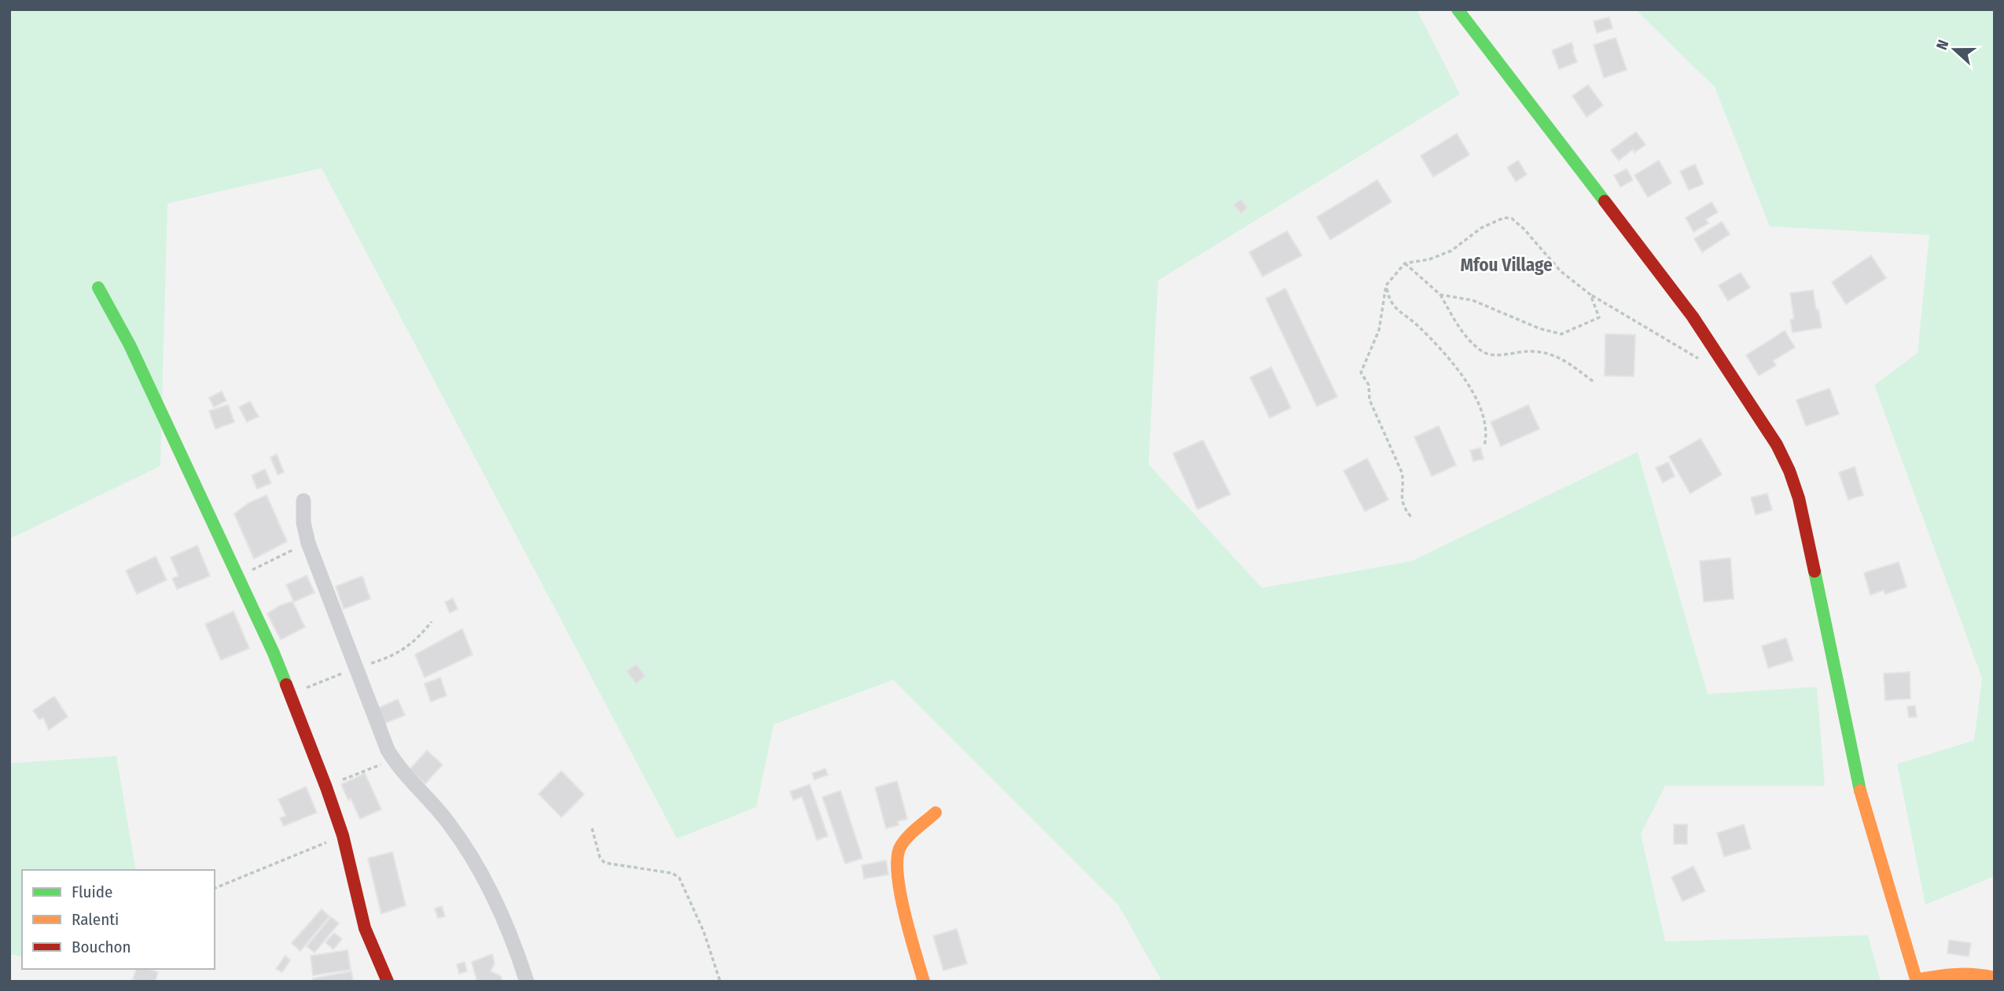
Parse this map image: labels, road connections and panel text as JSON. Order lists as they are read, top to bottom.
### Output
{
  "districts": ["Mfou Village"],
  "legend": ["Fluide", "Ralenti", "Bouchon"],
  "north": "left"
}
